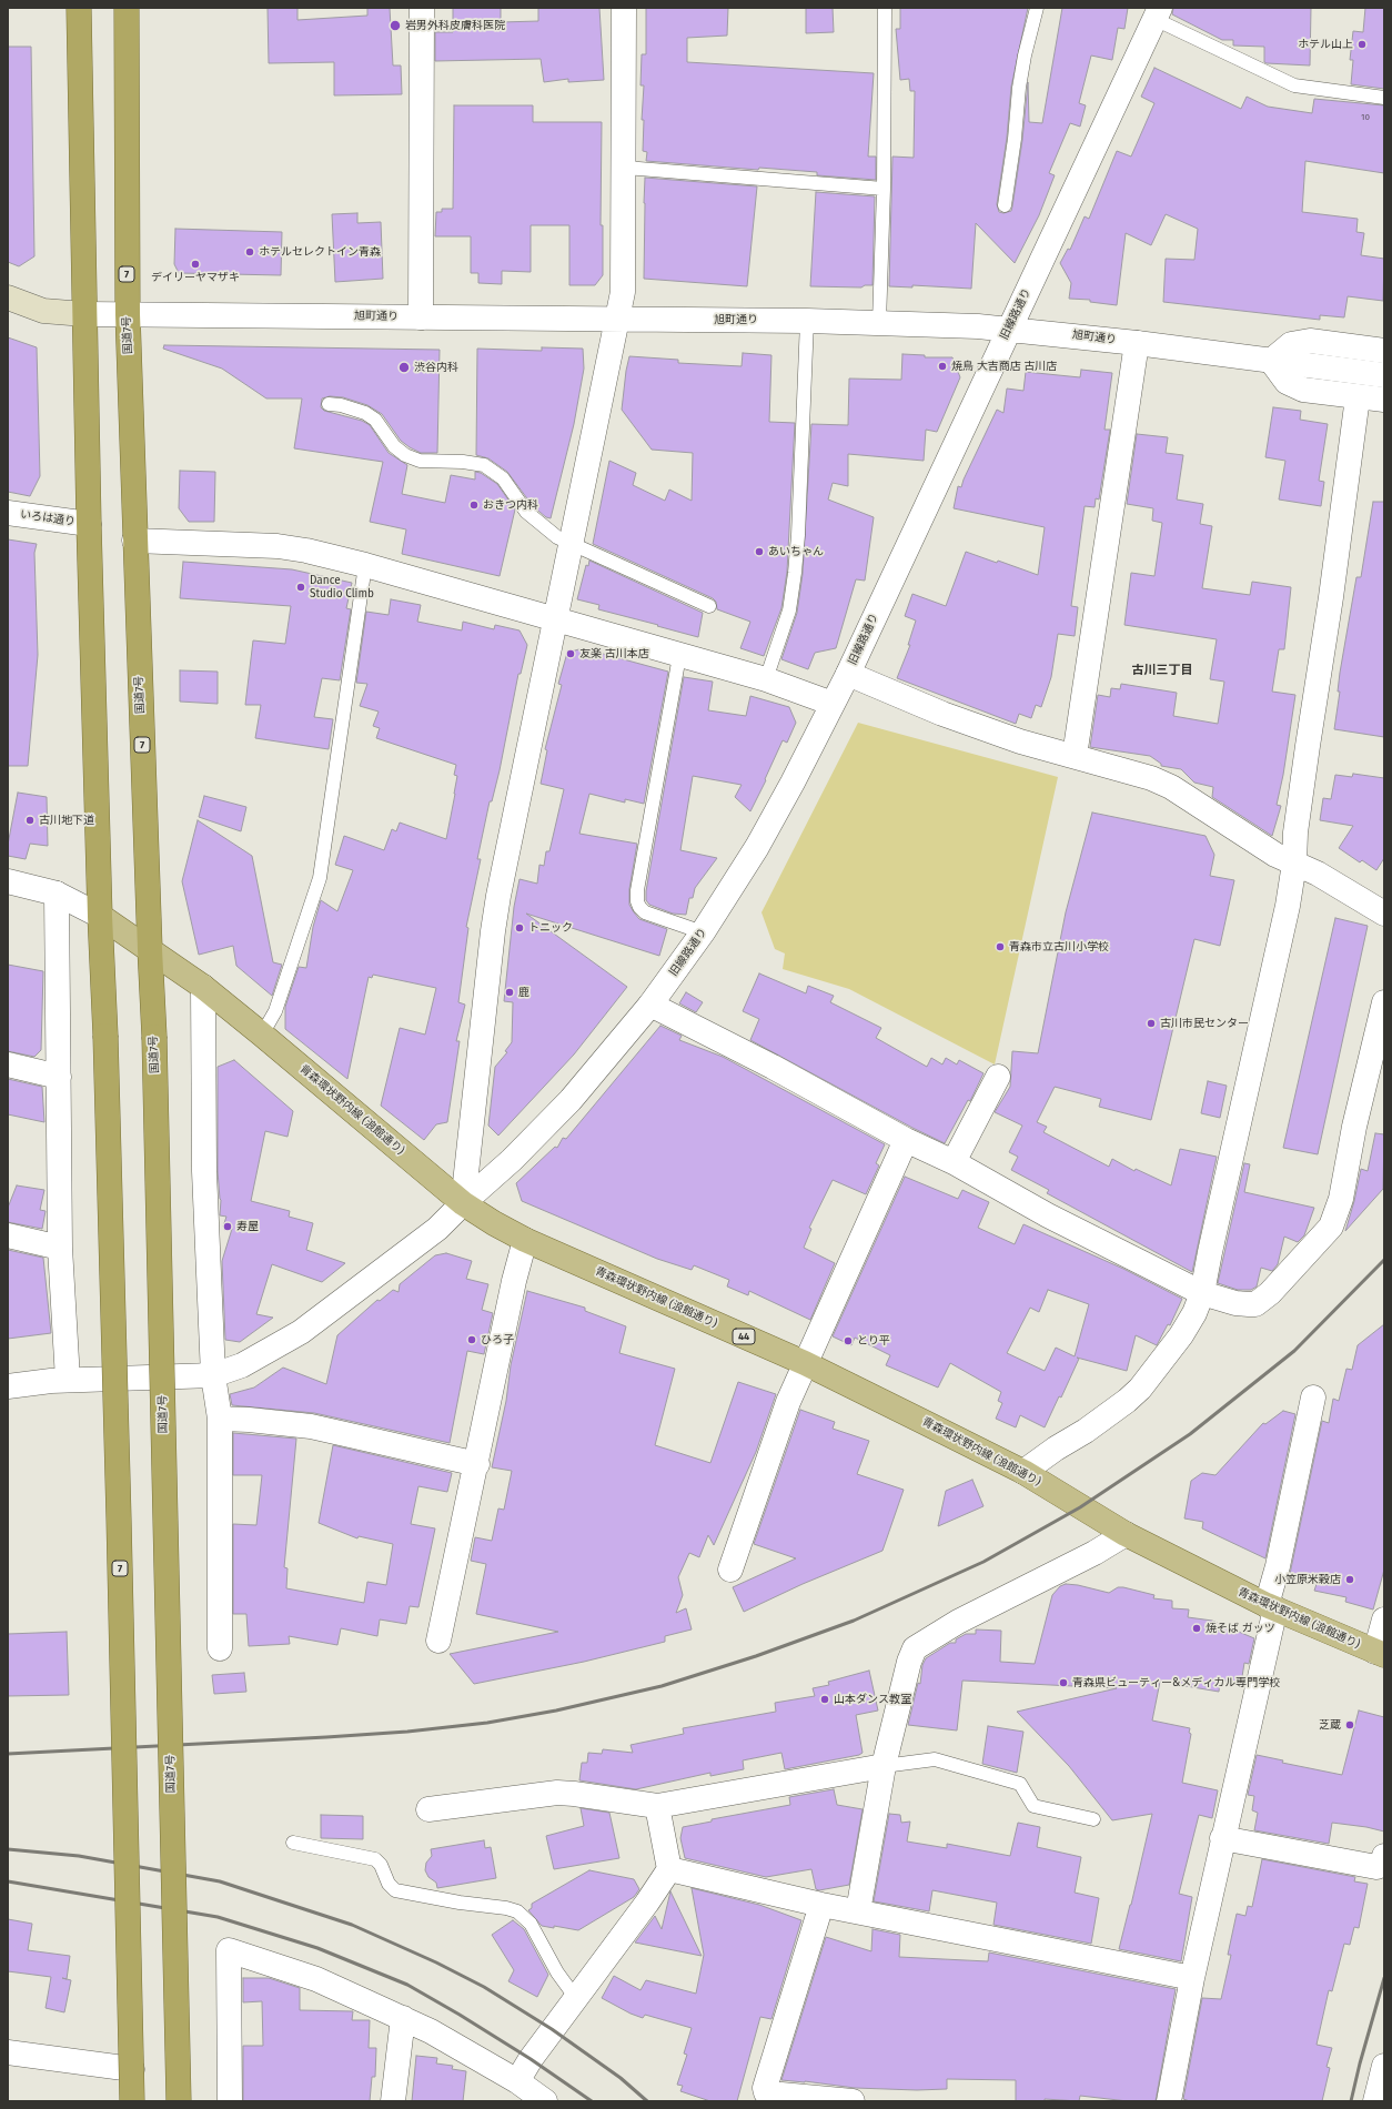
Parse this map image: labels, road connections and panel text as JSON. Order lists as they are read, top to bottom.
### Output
{
  "streets": {
    "highway": ["7", "国道7号"],
    "main road": ["青森環状野内線 (浪館通り)", "44"],
    "street": ["旧線路通り", "旭町通り", "いろは通り"]
  },
  "crossings": [
    ["7", "旭町通り"],
    ["7", "いろは通り"],
    ["7", "青森環状野内線 (浪館通り)"],
    ["旧線路通り", "旭町通り"],
    ["旧線路通り", "青森環状野内線 (浪館通り)"],
    ["旭町通り", "国道7号"],
    ["国道7号", "青森環状野内線 (浪館通り)"]
  ],
  "districts": ["古川三丁目"],
  "places": [
    "岩男外科皮膚科医院",
    "ホテル山上",
    "ホテルセレクトイン青森",
    "デイリーヤマザキ",
    "焼鳥 大吉商店 古川店",
    "渋谷内科",
    "おきつ内科",
    "あいちゃん",
    "Dance Studio Climb",
    "友楽 古川本店",
    "古川地下道",
    "トニック",
    "青森市立古川小学校",
    "鹿",
    "古川市民センター",
    "寿屋",
    "ひろ子",
    "とり平",
    "小笠原米穀店",
    "焼そば ガッツ",
    "青森県ビューティー&メディカル専門学校",
    "山本ダンス教室",
    "芝蔵"
  ],
  "house_numbers": ["10"]
}
